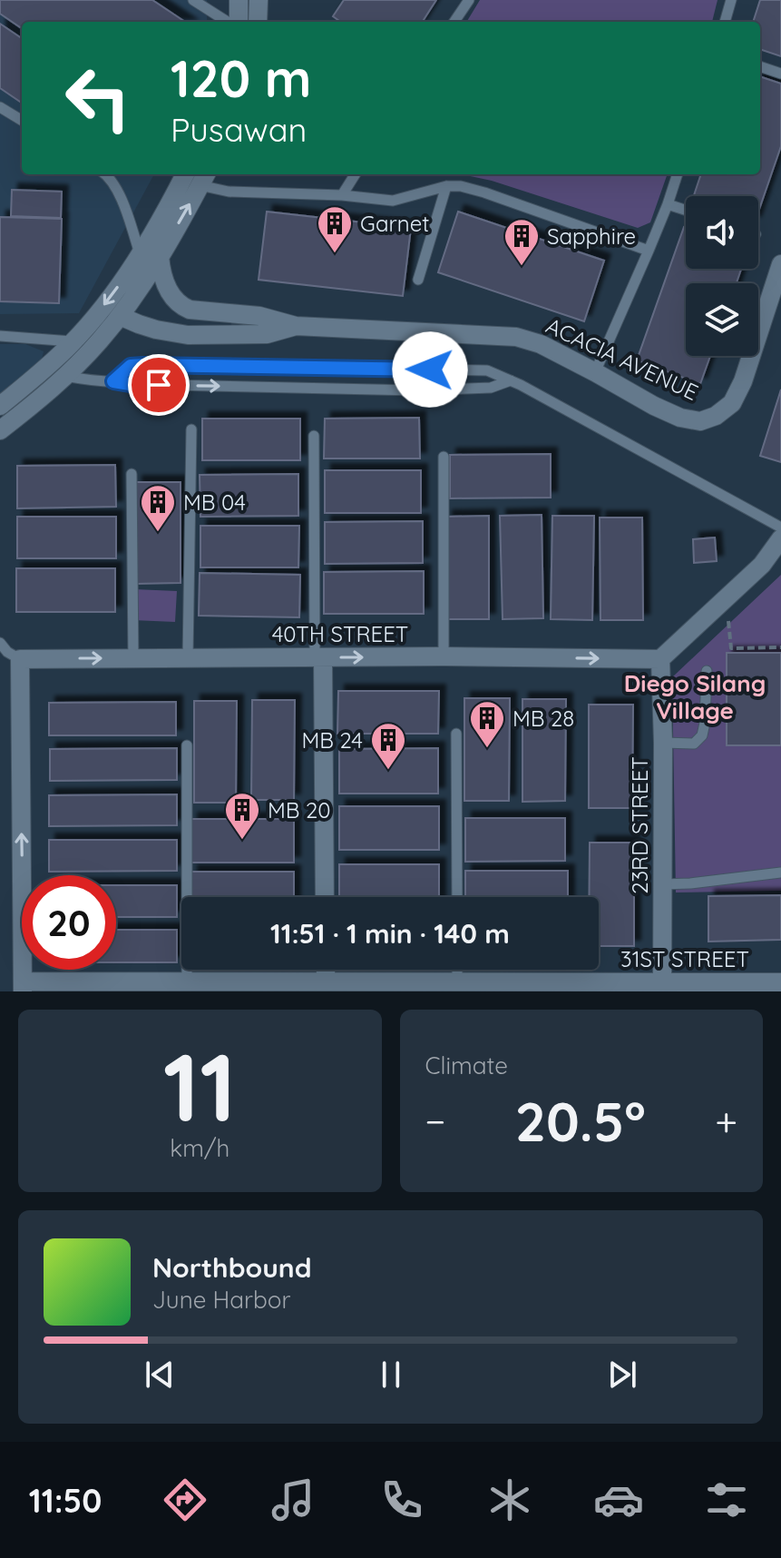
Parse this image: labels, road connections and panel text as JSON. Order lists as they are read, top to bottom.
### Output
{
  "streets": {
    "street": [
      "ACACIA AVENUE",
      "40TH STREET",
      "23RD STREET",
      "31ST STREET"
    ]
  },
  "crossings": [
    ["40TH STREET", "23RD STREET"],
    ["23RD STREET", "31ST STREET"]
  ],
  "one_way": ["40TH STREET"],
  "districts": ["Diego Silang Village"],
  "places": {
    "building": [
      "Garnet",
      "Sapphire",
      "MB 04",
      "MB 28",
      "MB 24",
      "MB 20"
    ]
  },
  "page": {
    "turn": ["120 m", "Pusawan"],
    "limit": "20",
    "trip": "11:51 · 1 min · 140 m",
    "tile": [
      ["11", "km/h"],
      "Climate"
    ],
    "heat": ["−", "20.5°", "+"],
    "song": ["Northbound", "June Harbor"],
    "tabs": "11:50"
  }
}
